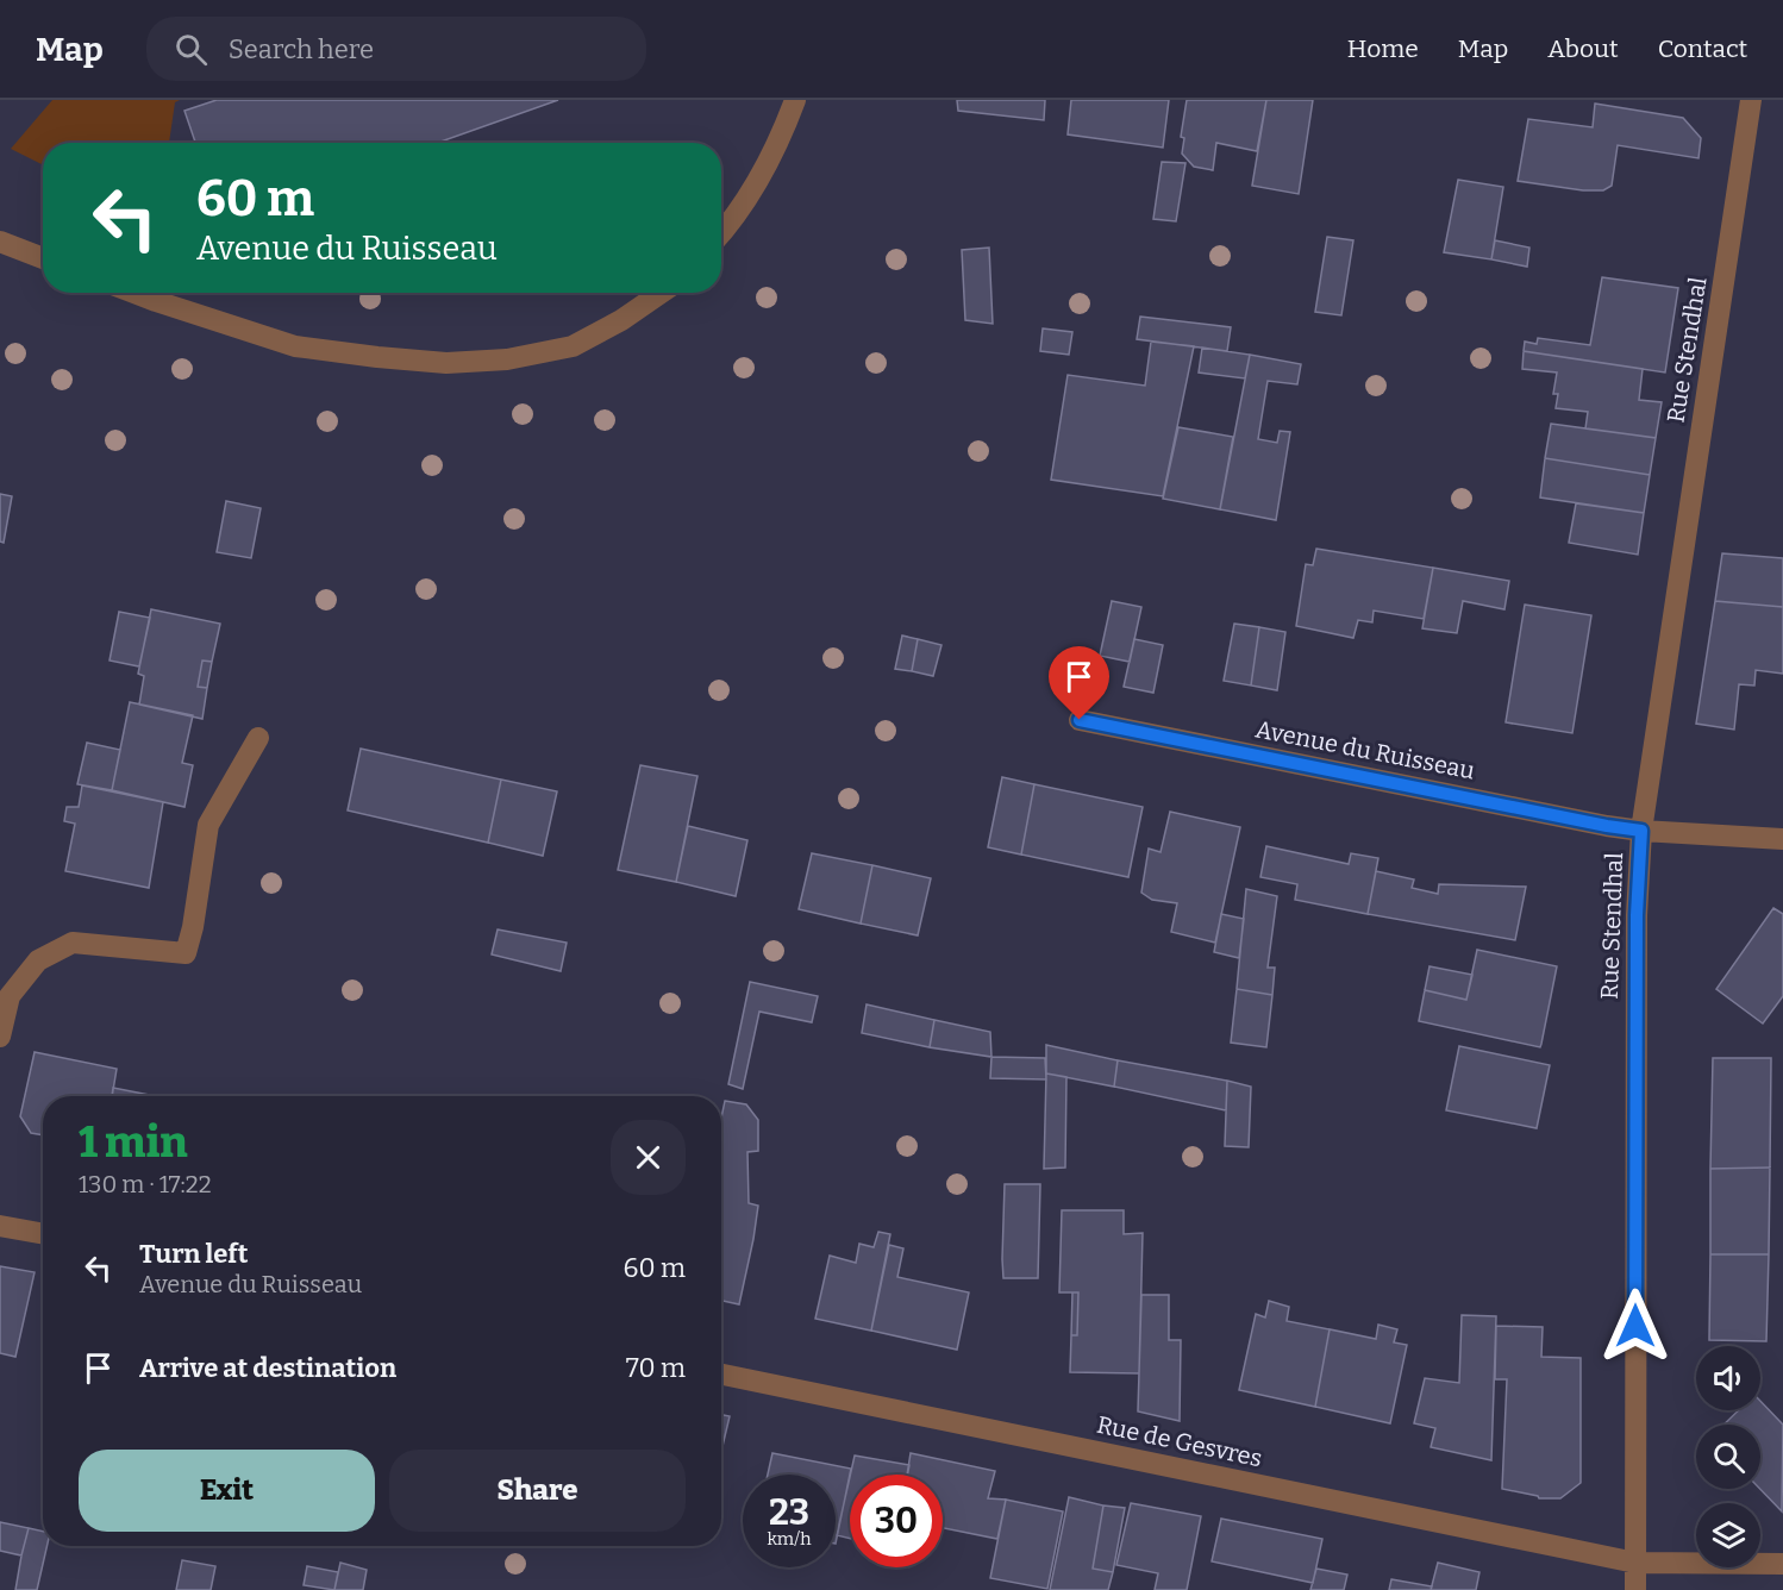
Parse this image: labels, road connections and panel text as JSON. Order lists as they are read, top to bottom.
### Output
{
  "streets": {
    "street": ["Rue Stendhal", "Avenue du Ruisseau", "Rue de Gesvres"]
  },
  "crossings": [
    ["Rue Stendhal", "Avenue du Ruisseau"],
    ["Rue Stendhal", "Rue de Gesvres"]
  ],
  "page": {
    "header": "Map",
    "search": "Search here",
    "nav": [
      "Home",
      "Map",
      "About",
      "Contact"
    ],
    "turn": ["60 m", "Avenue du Ruisseau"],
    "heading": ["1 min", "130 m · 17:22"],
    "list": [
      {
        "name": "Turn left",
        "note": "Avenue du Ruisseau",
        "value": "60 m"
      },
      {
        "name": "Arrive at destination",
        "value": "70 m"
      }
    ],
    "buttons": ["Exit", "Share"],
    "speed": "23 km/h",
    "limit": "30"
  }
}
